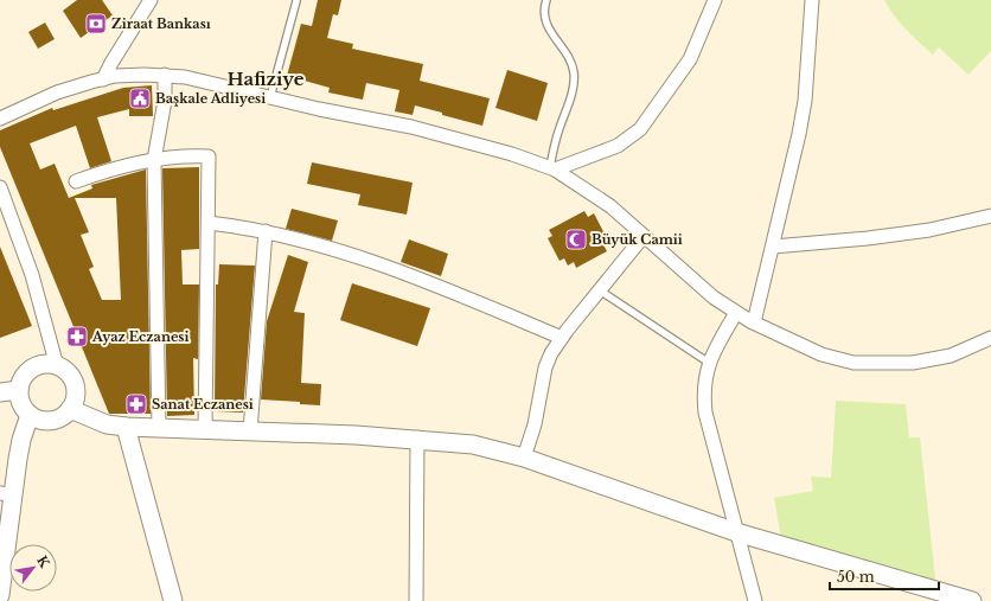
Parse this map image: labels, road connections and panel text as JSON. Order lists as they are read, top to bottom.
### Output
{
  "districts": ["Hafiziye"],
  "places": {
    "bank": ["Ziraat Bankası"],
    "public building": ["Başkale Adliyesi"],
    "mosque": ["Büyük Camii"],
    "pharmacy": ["Ayaz Eczanesi", "Sanat Eczanesi"]
  },
  "scale_bar": "50 m",
  "north": "top right"
}
